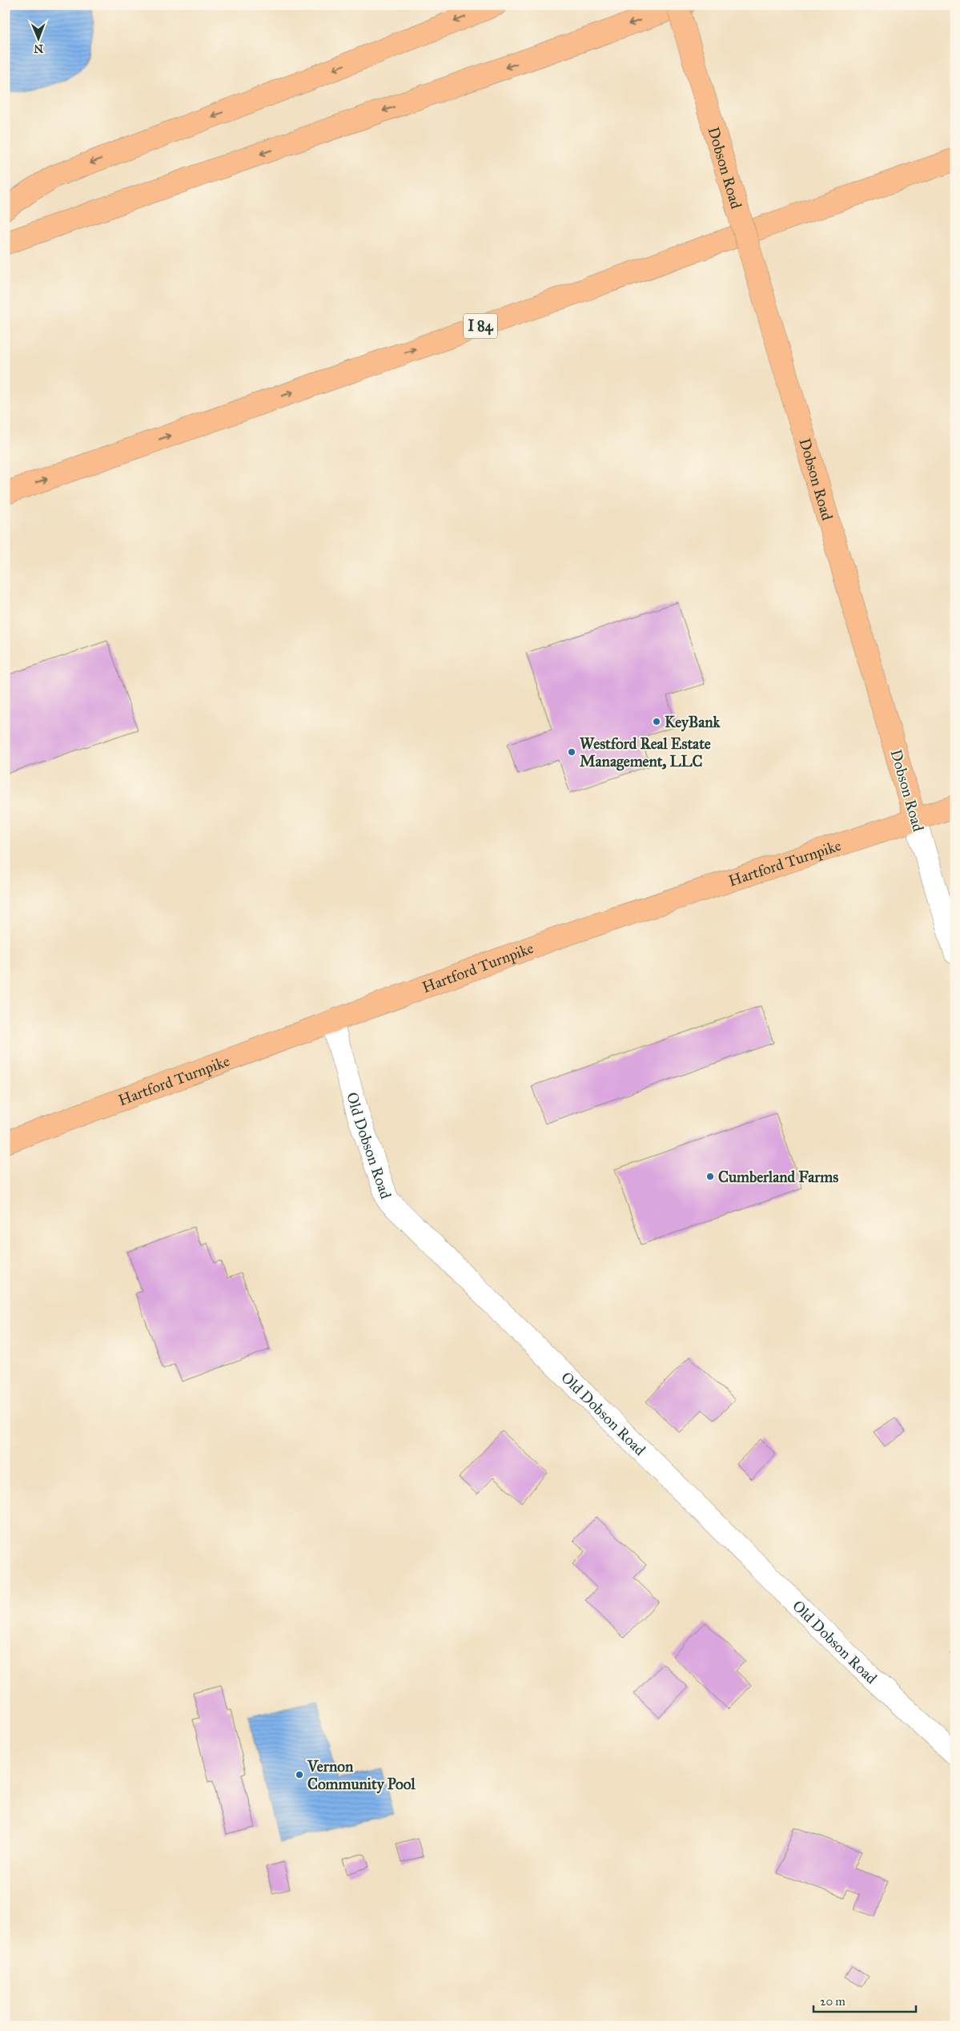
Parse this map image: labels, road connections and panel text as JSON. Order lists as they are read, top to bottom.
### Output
{
  "streets": {
    "main road": ["Dobson Road", "I 84", "Hartford Turnpike"],
    "street": ["Old Dobson Road"]
  },
  "crossings": [
    ["Dobson Road", "Hartford Turnpike"],
    ["Hartford Turnpike", "Old Dobson Road"]
  ],
  "places": [
    "KeyBank",
    "Westford Real Estate Management, LLC",
    "Cumberland Farms",
    "Vernon Community Pool"
  ],
  "scale_bar": "20 m",
  "north": "bottom"
}
